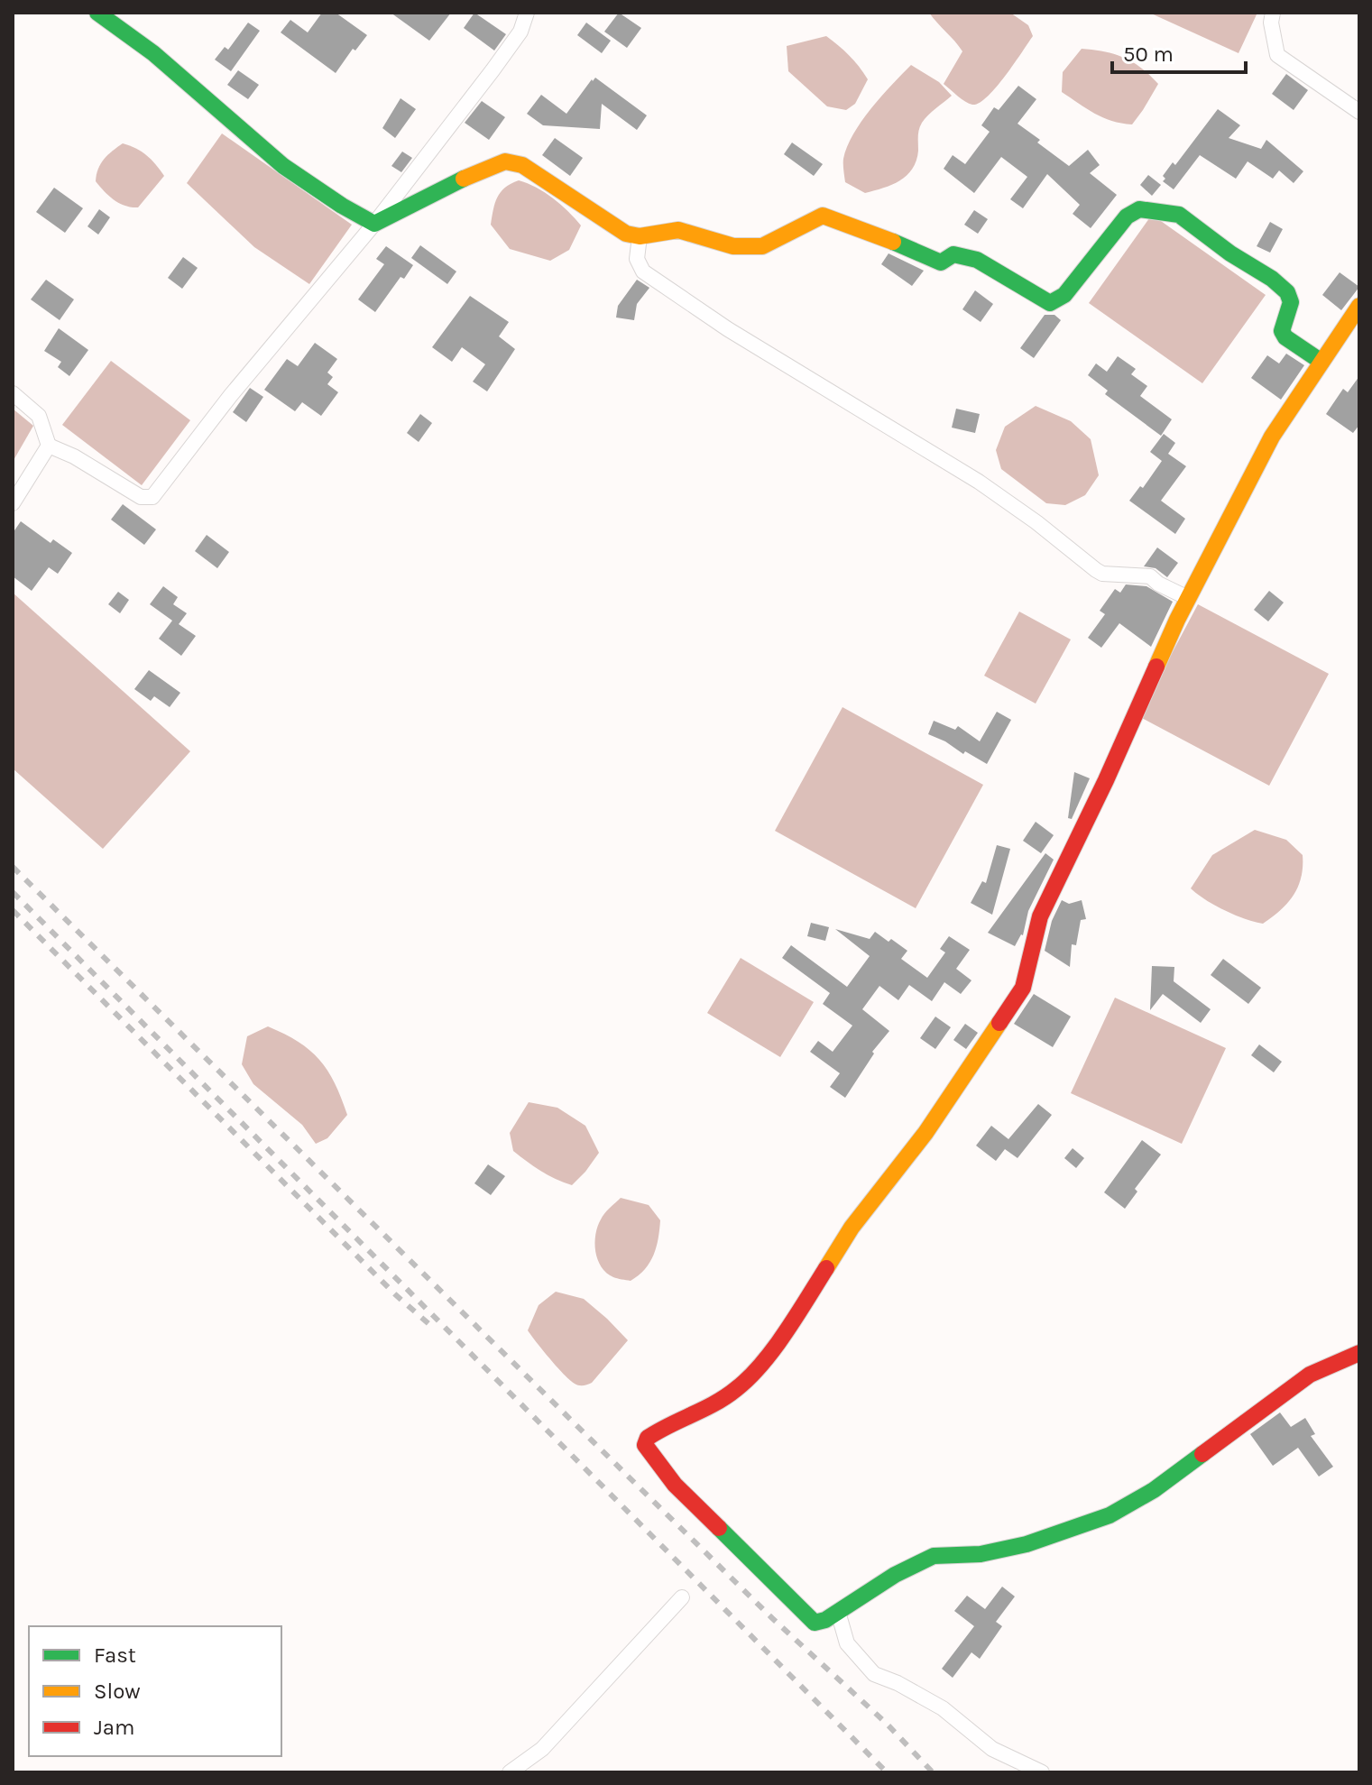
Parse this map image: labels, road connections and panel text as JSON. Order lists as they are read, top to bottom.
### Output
{
  "legend": ["Fast", "Slow", "Jam"],
  "scale_bar": "50 m"
}
